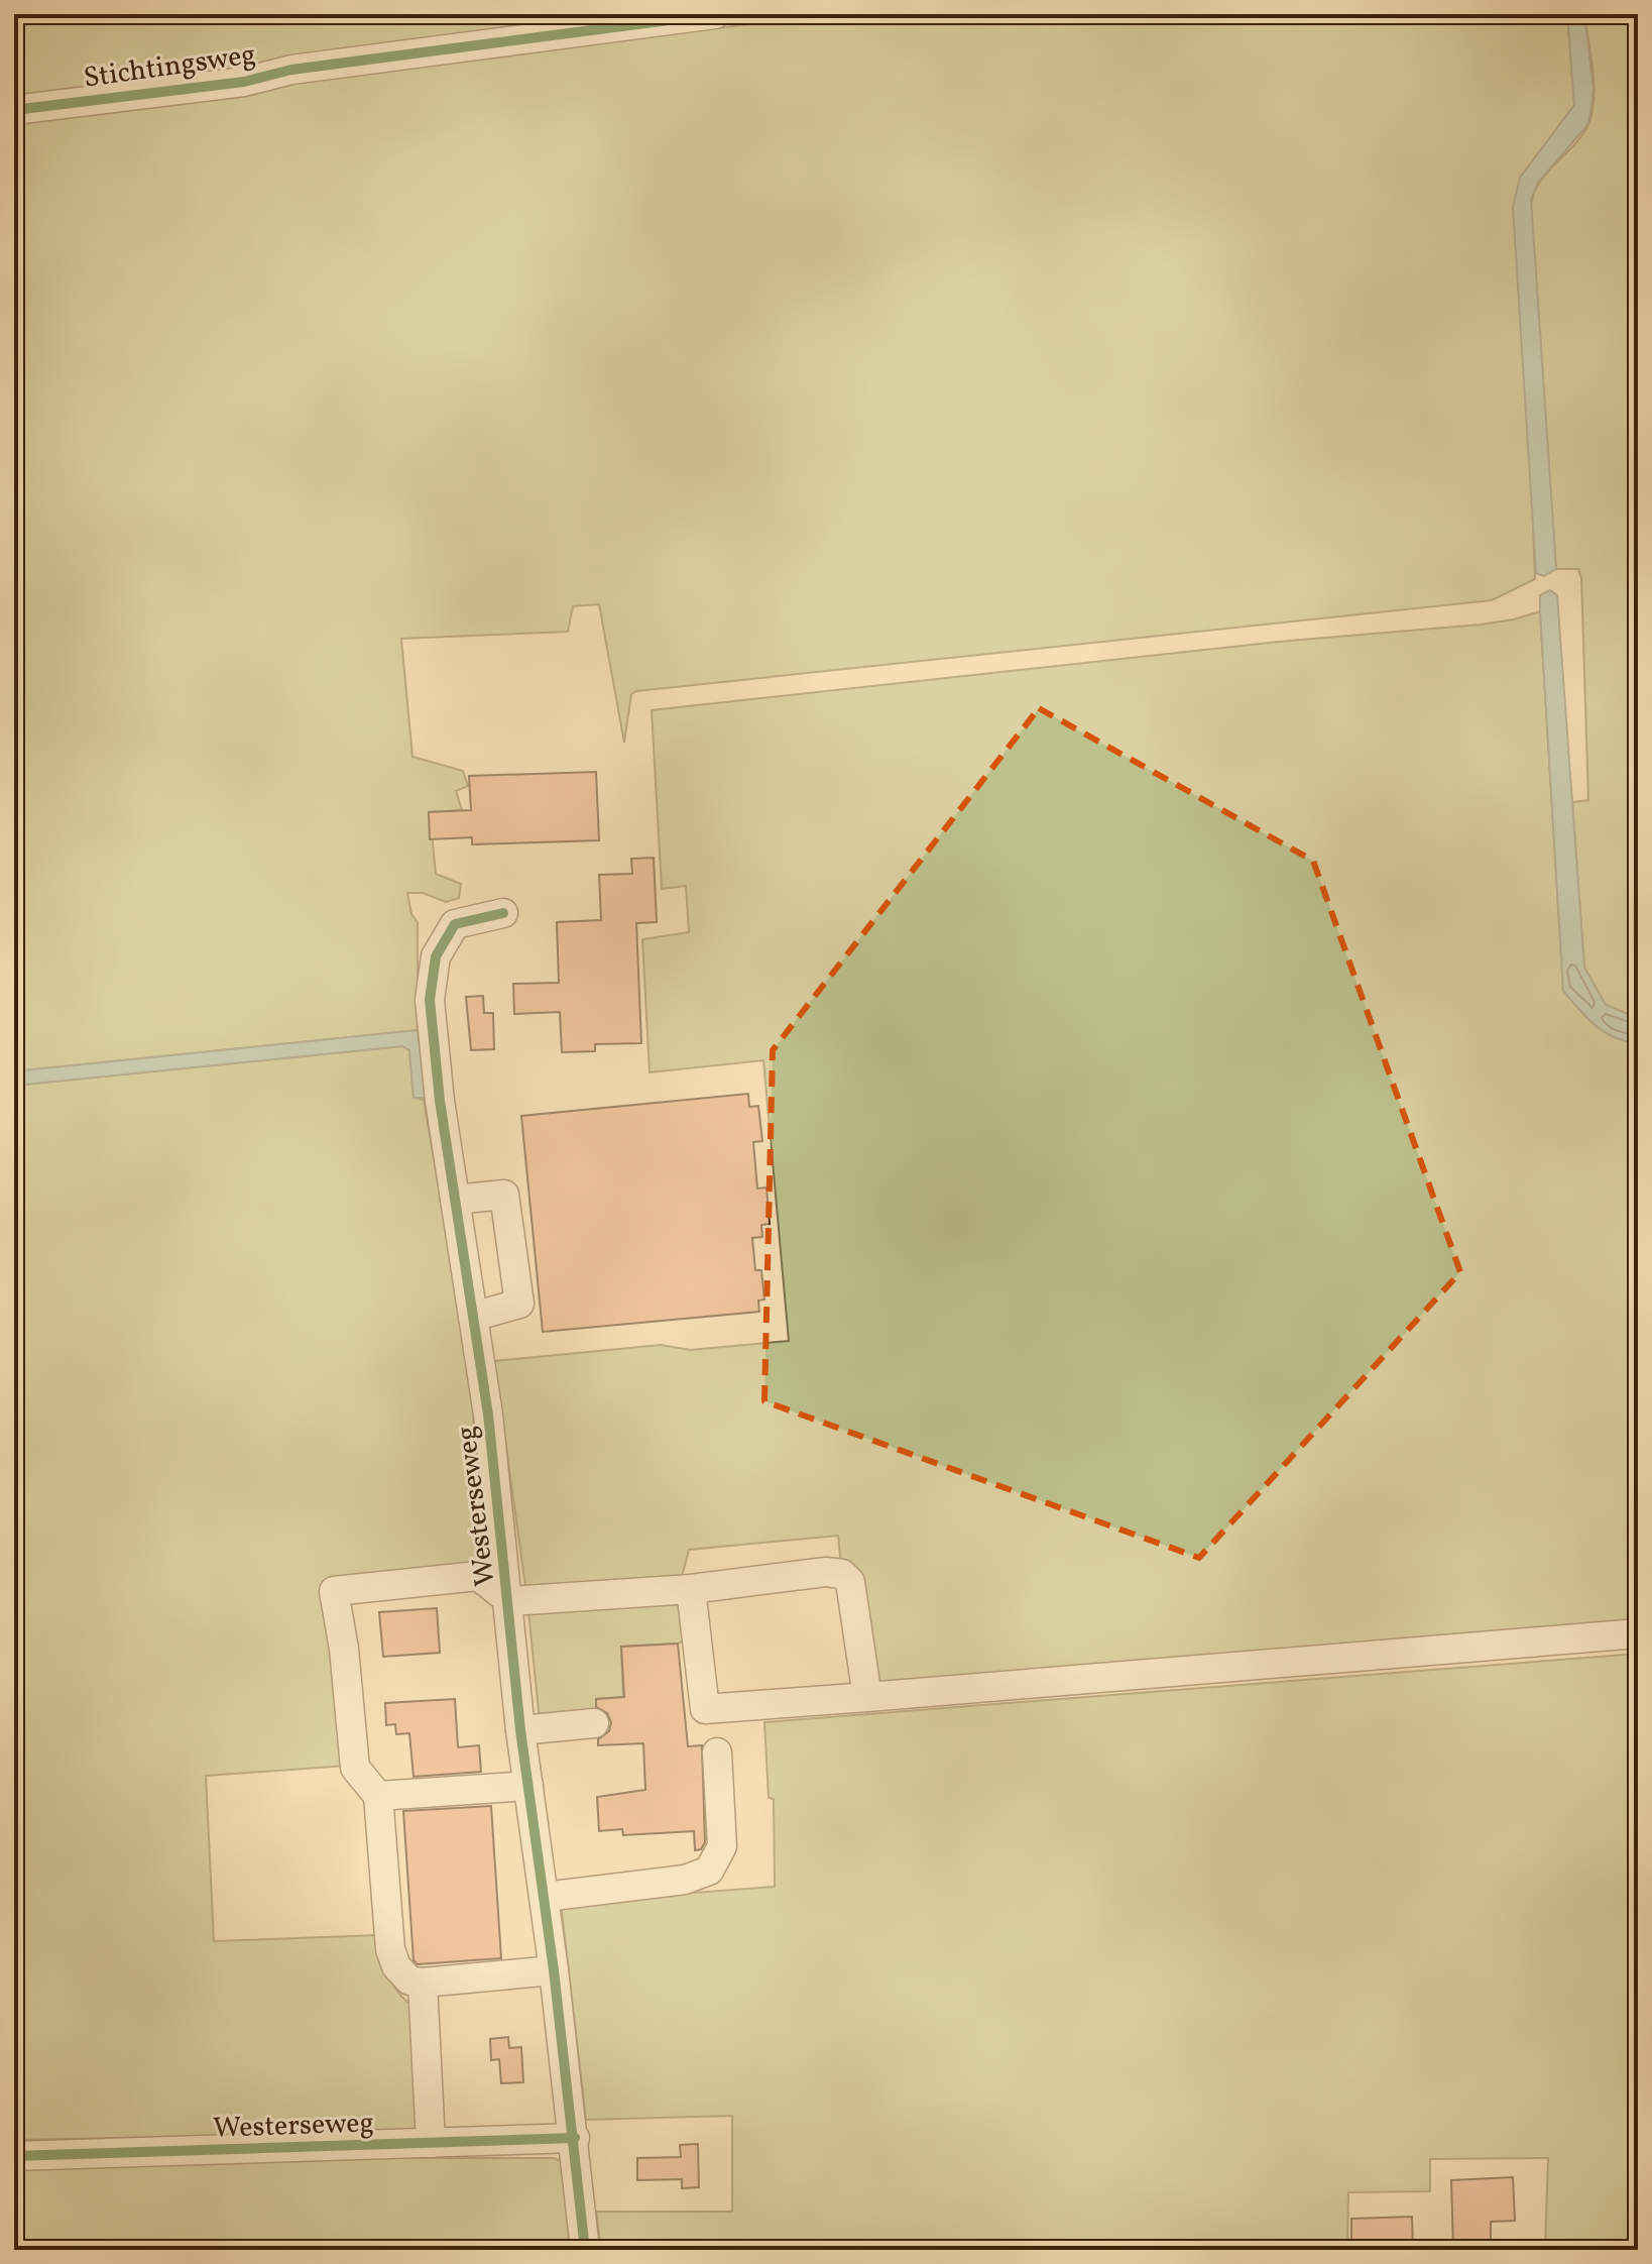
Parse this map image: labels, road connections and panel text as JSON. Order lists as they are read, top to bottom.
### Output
{
  "streets": {
    "street": ["Stichtingsweg", "Westerseweg"]
  }
}
